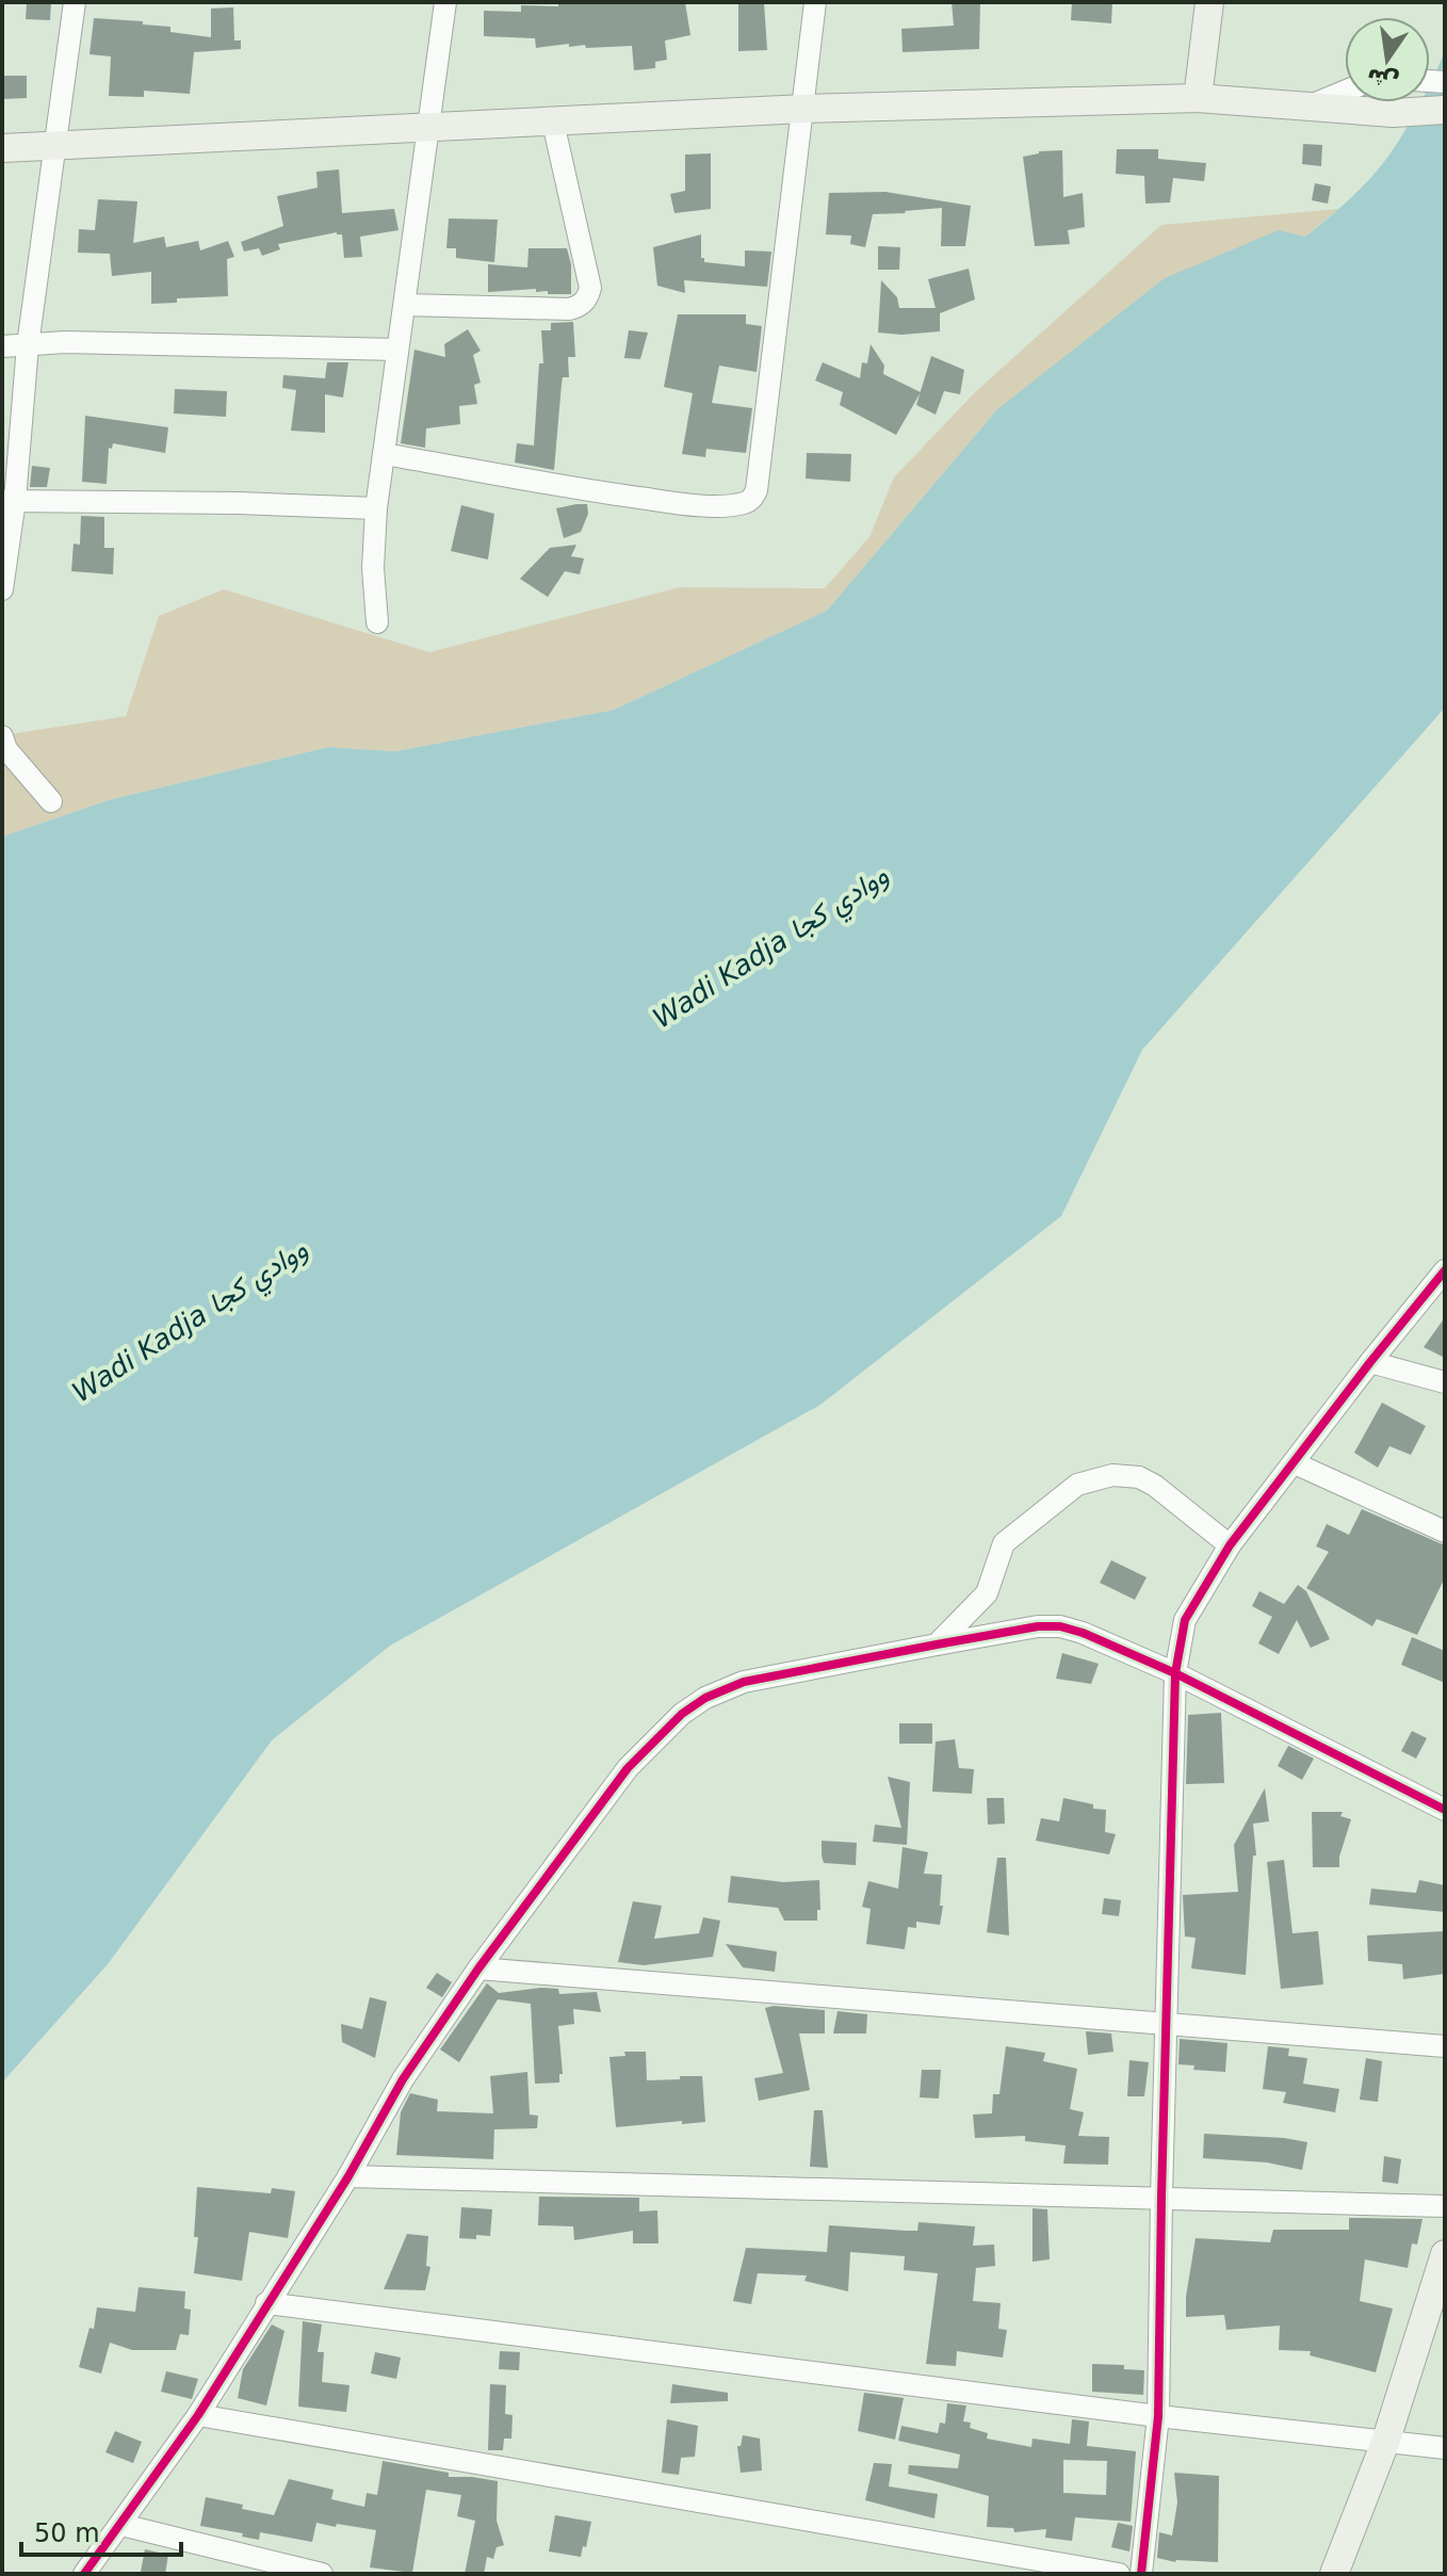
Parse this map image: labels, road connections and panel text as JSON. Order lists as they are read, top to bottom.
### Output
{
  "water": ["Wadi Kadja ووادي كجا"],
  "scale_bar": "50 m",
  "north": "bottom"
}
